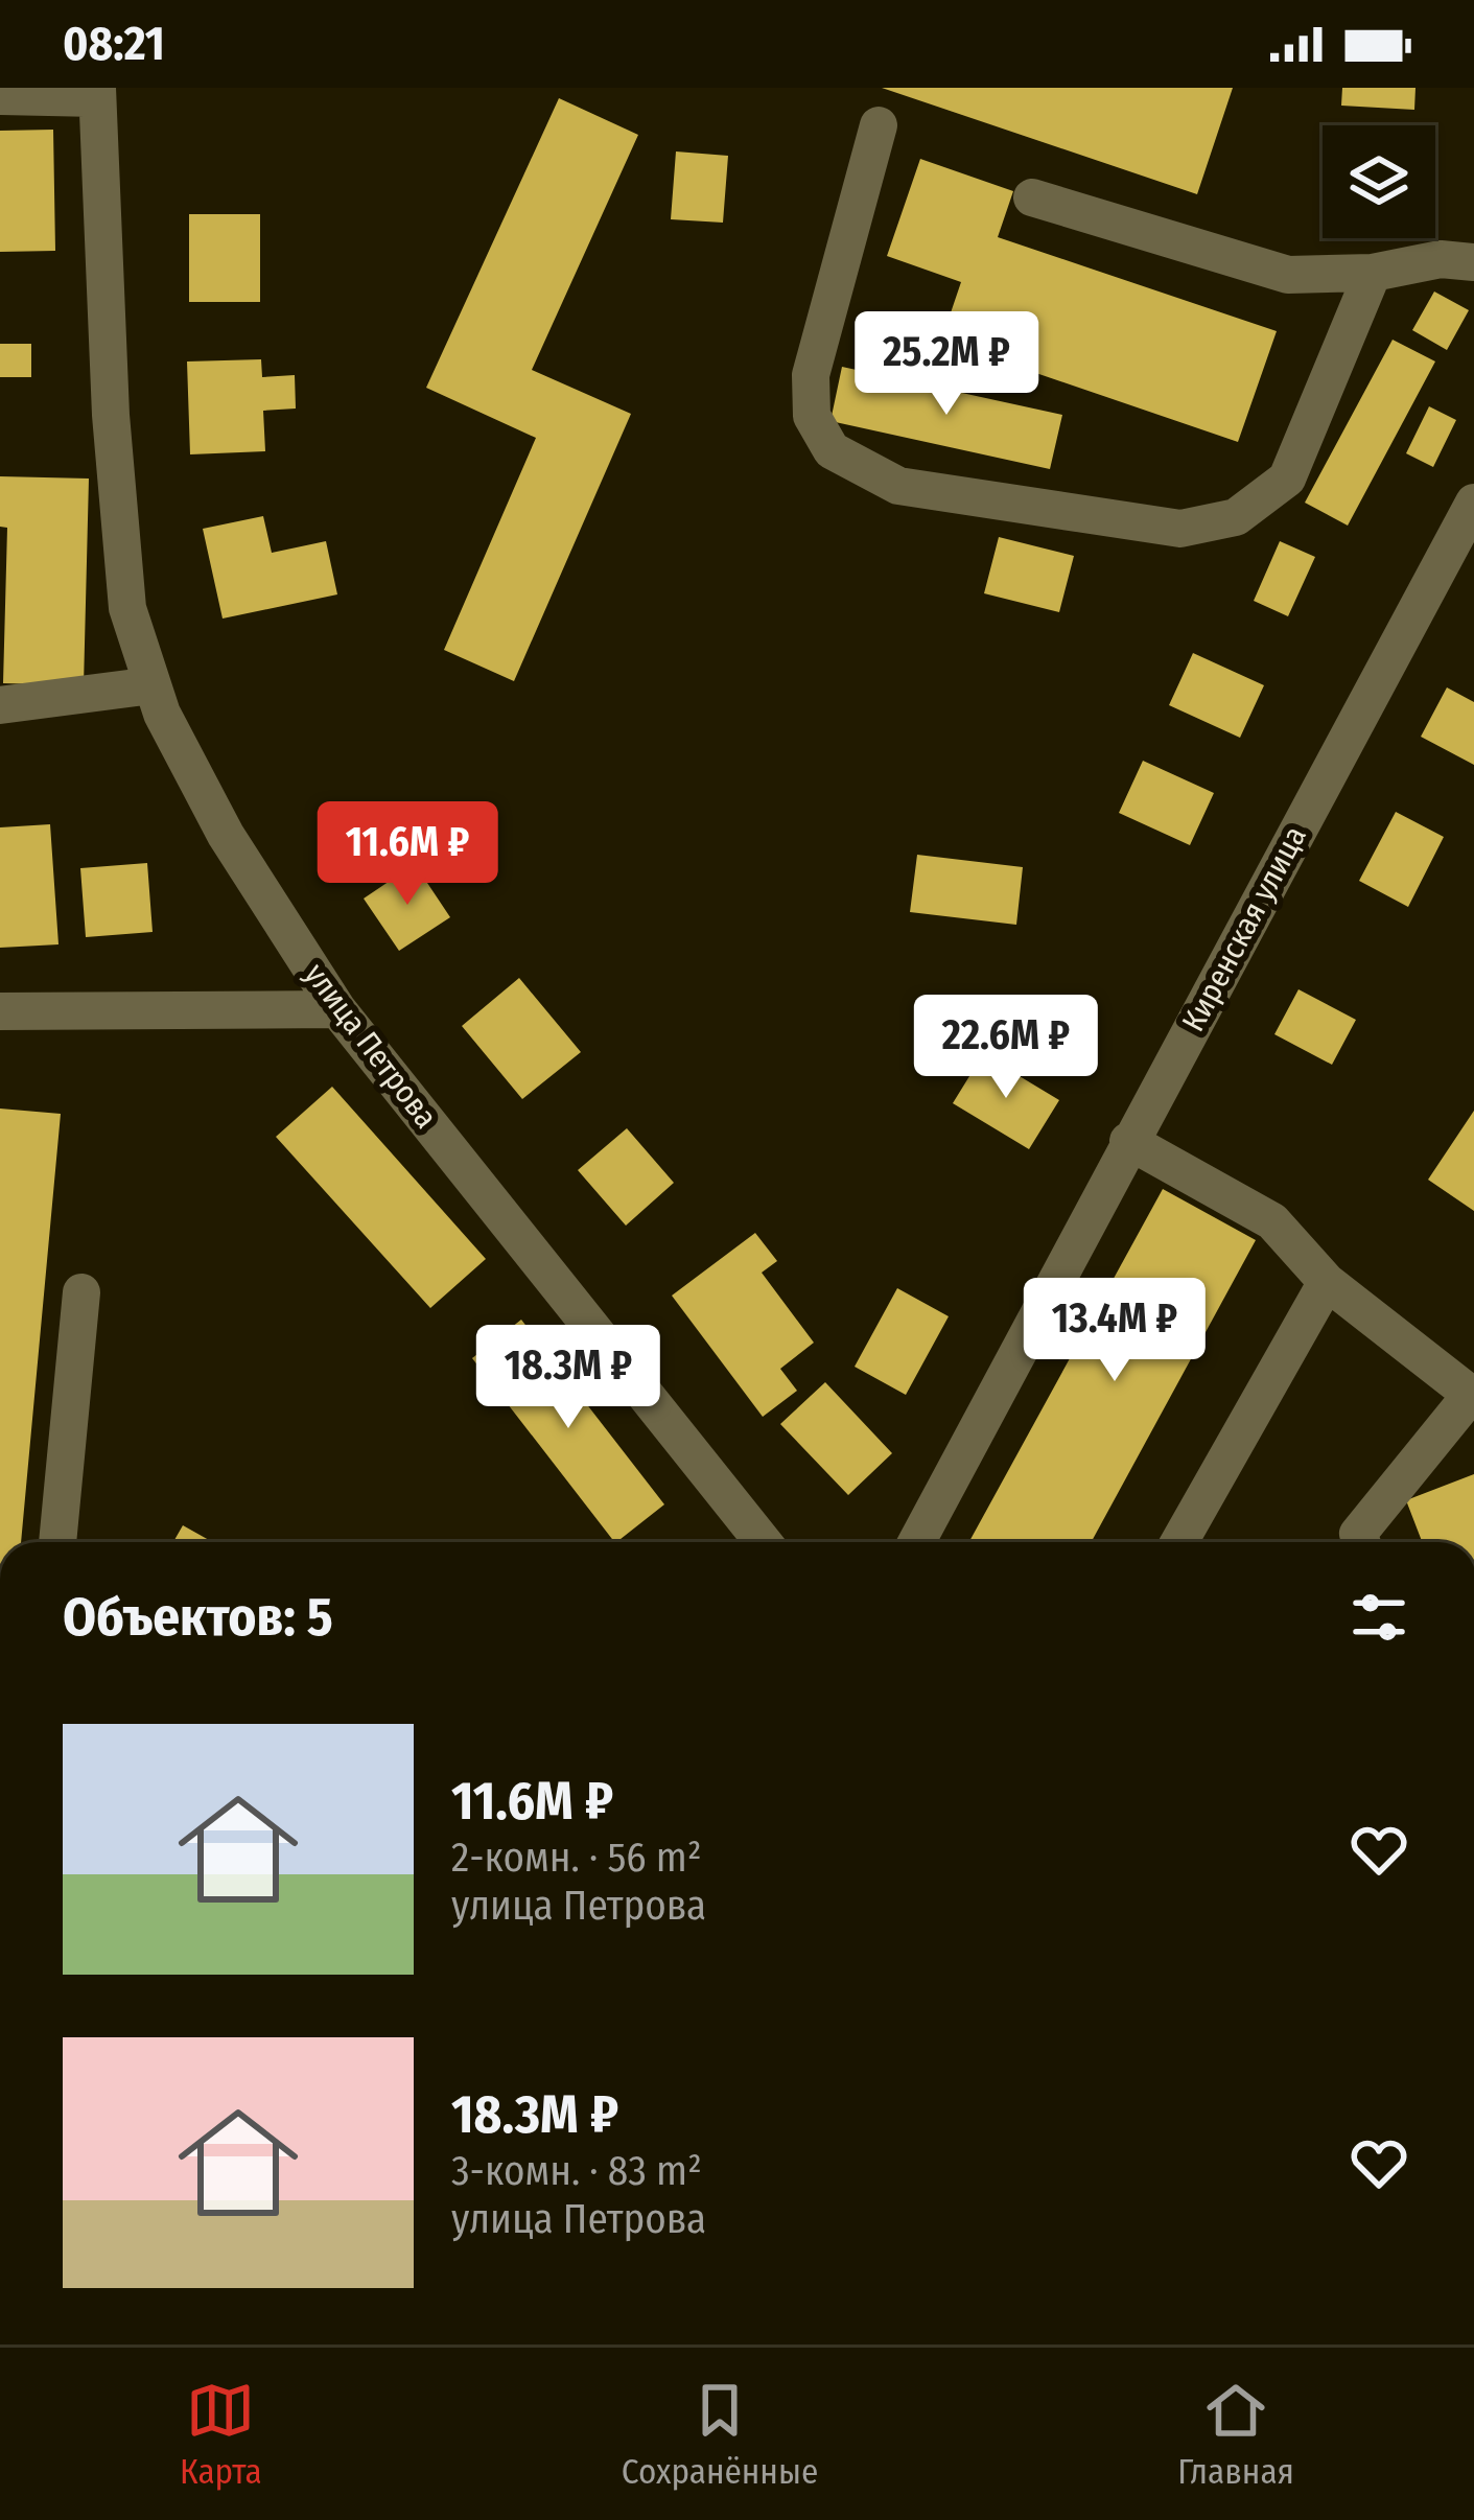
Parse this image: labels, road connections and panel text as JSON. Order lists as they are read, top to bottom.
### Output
{
  "streets": {
    "street": ["Киренская улица", "улица Петрова"]
  },
  "page": {
    "status": "08:21",
    "price": [
      "25.2M ₽",
      "11.6M ₽",
      "22.6M ₽",
      "13.4M ₽",
      "18.3M ₽"
    ],
    "heading": "Объектов: 5",
    "list": [
      {
        "name": "11.6M ₽",
        "note": "2-комн. · 56 m² · улица Петрова"
      },
      {
        "name": "18.3M ₽",
        "note": "3-комн. · 83 m² · улица Петрова"
      }
    ],
    "tabs": ["Карта", "Сохранённые", "Главная"]
  }
}
